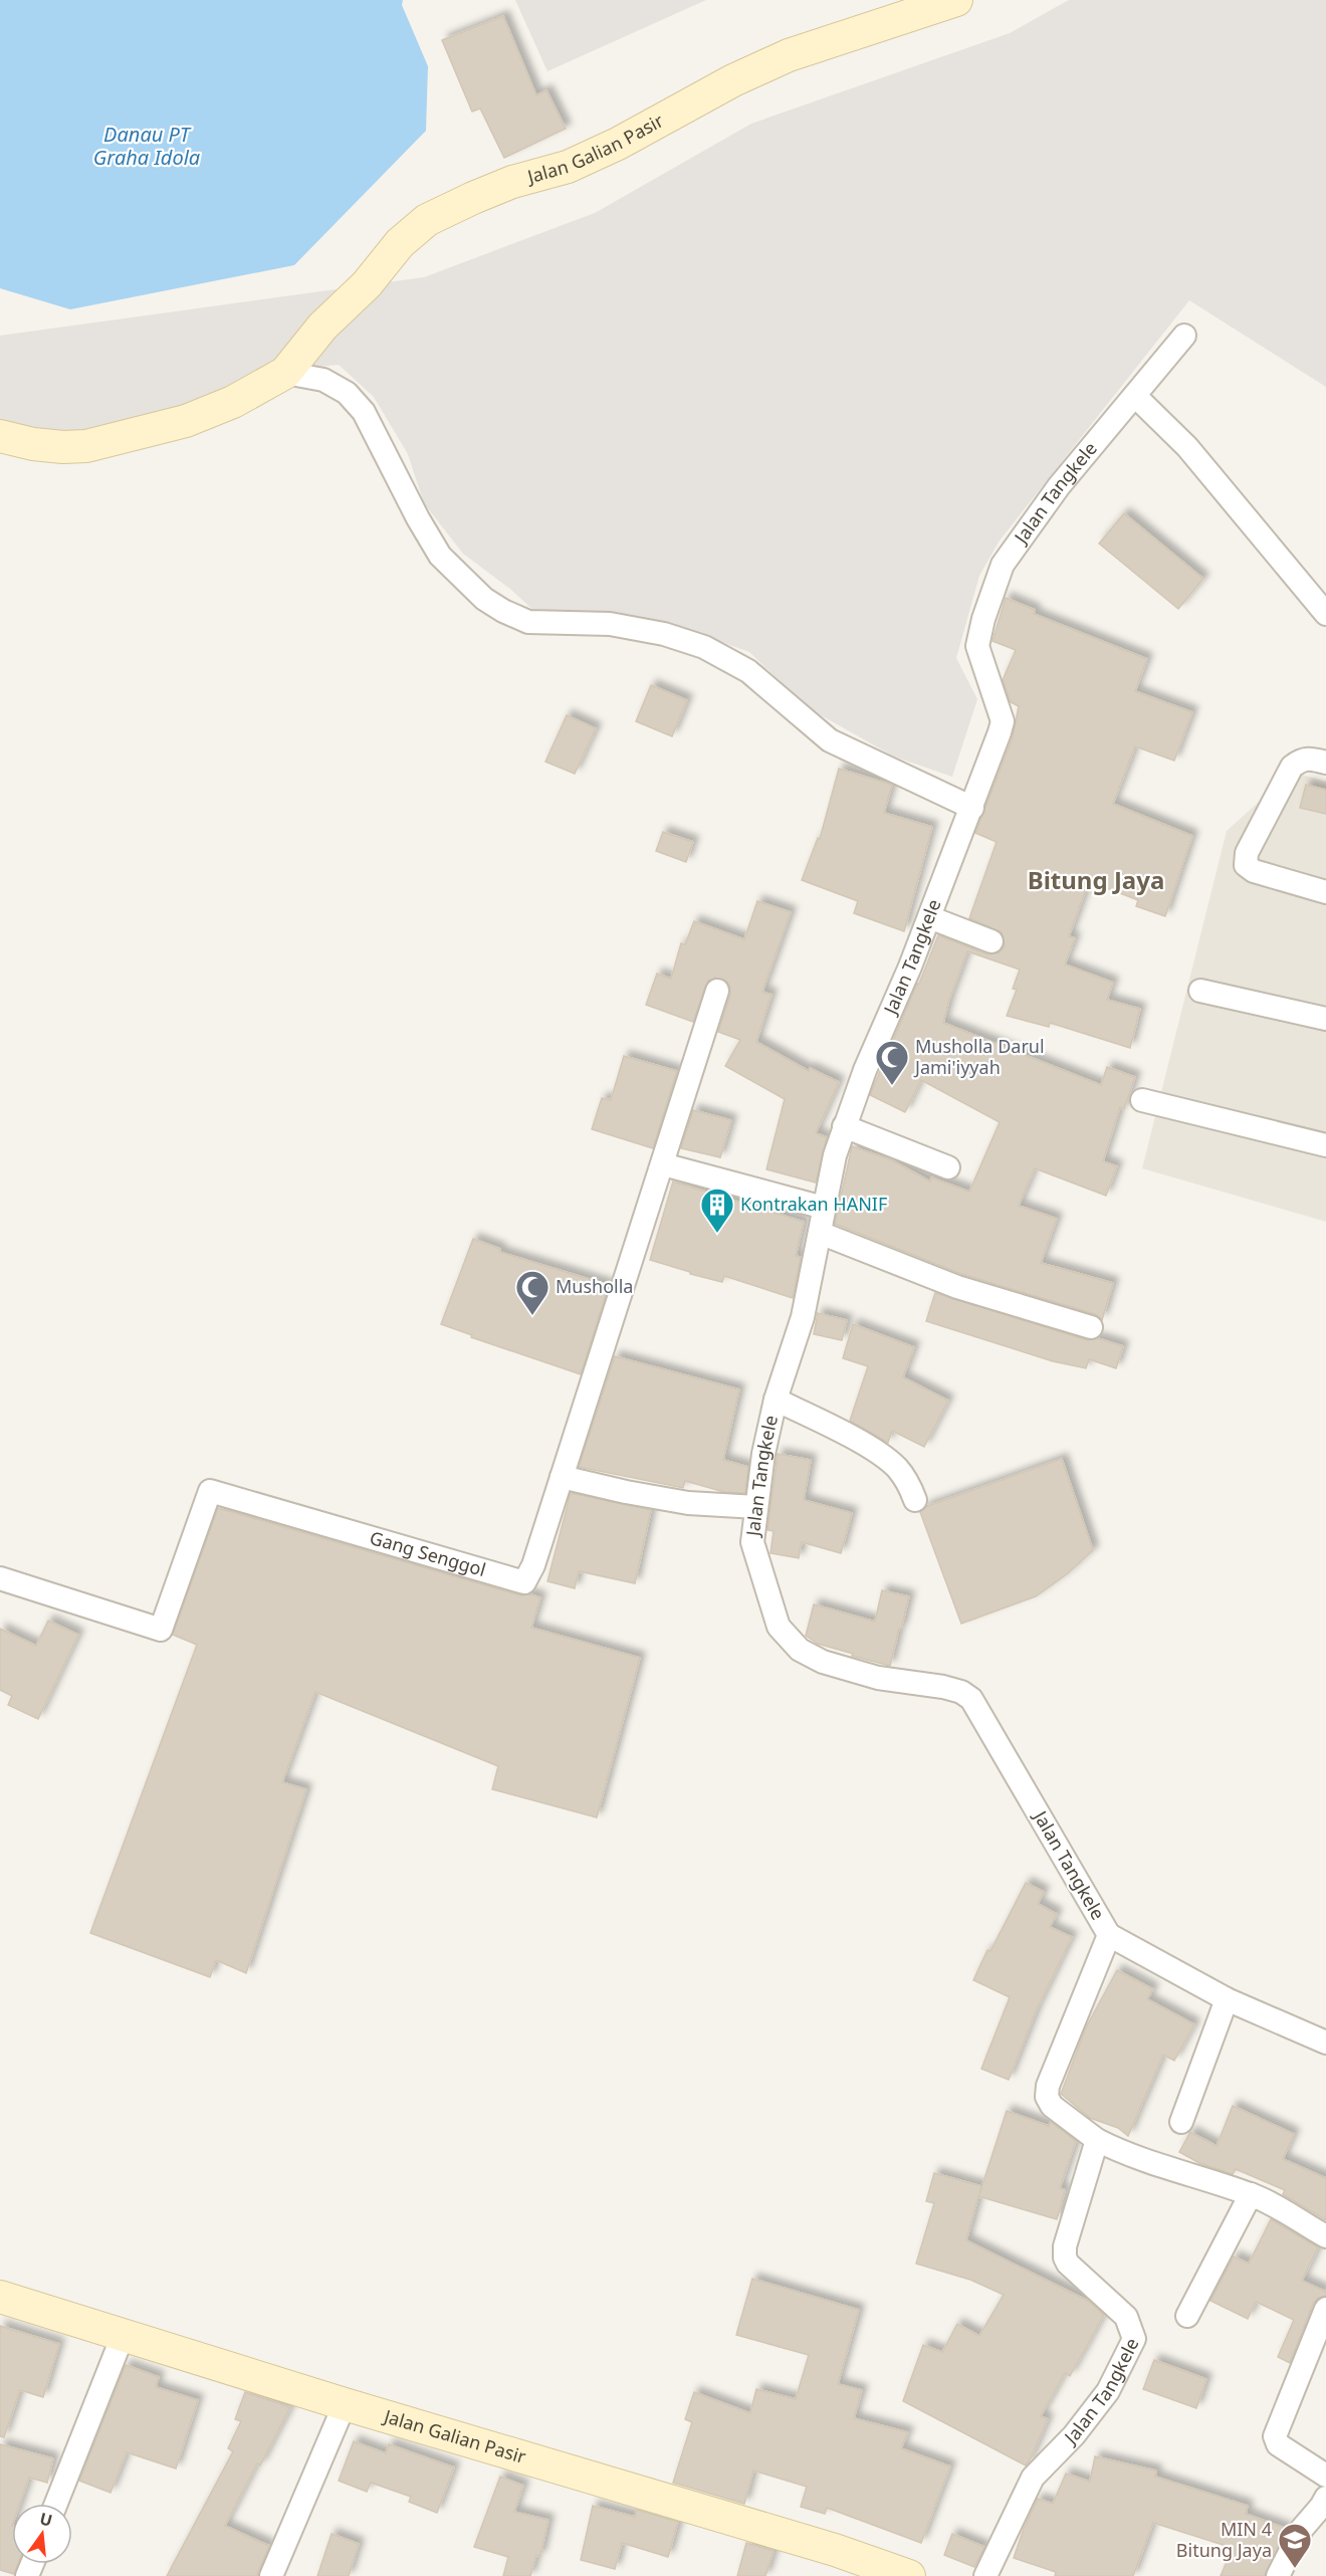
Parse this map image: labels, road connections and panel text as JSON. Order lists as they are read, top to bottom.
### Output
{
  "streets": {
    "street": ["Jalan Galian Pasir", "Jalan Tangkele", "Gang Senggol"]
  },
  "districts": ["Bitung Jaya"],
  "water": ["Danau PT Graha Idola"],
  "places": {
    "mosque": ["Musholla Darul Jami'iyyah", "Musholla"],
    "building": ["Kontrakan HANIF"],
    "school or university": ["MIN 4 Bitung Jaya"]
  },
  "north": "top"
}
